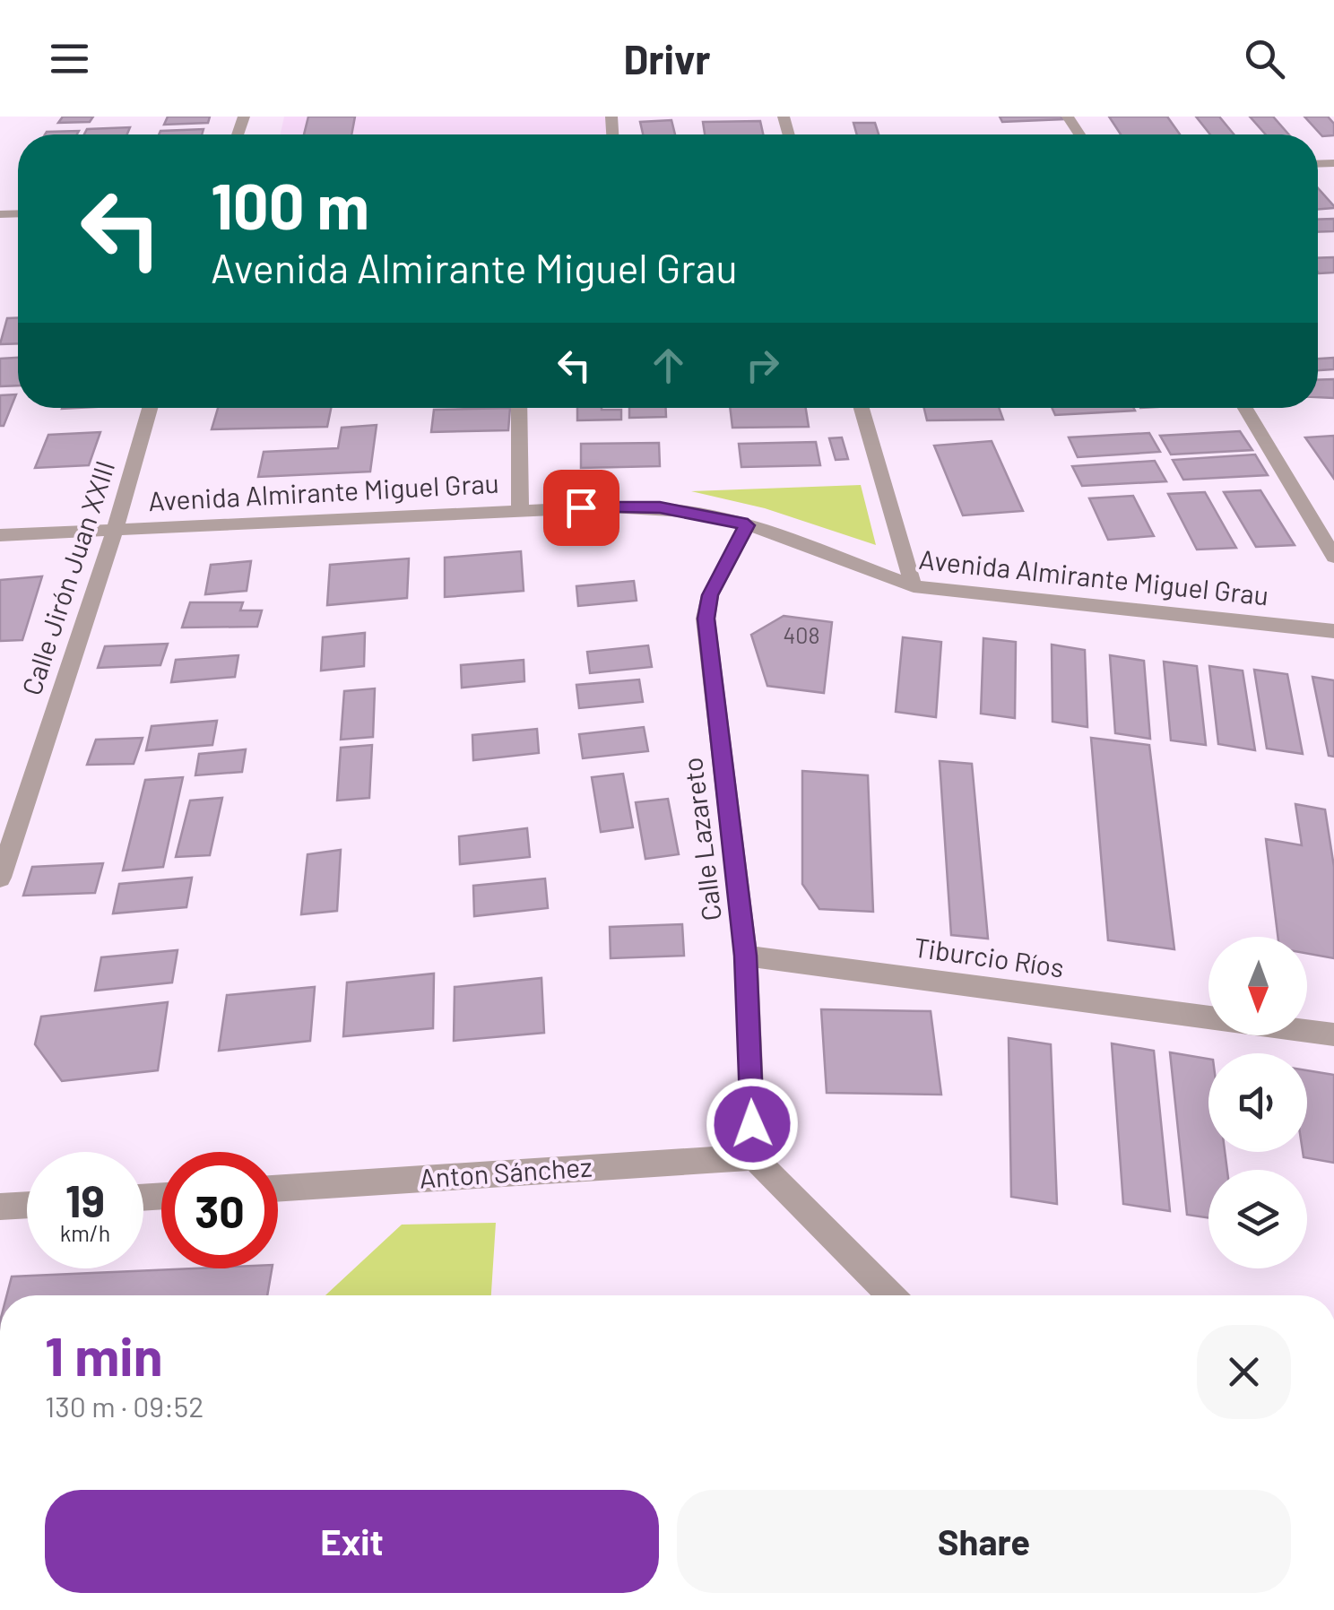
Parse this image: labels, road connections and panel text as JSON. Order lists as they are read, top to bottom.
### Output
{
  "streets": {
    "street": [
      "Avenida Almirante Miguel Grau",
      "Calle Jirón Juan XXIII",
      "Calle Lazareto",
      "Tiburcio Ríos",
      "Anton Sánchez"
    ]
  },
  "crossings": [
    ["Avenida Almirante Miguel Grau", "Calle Jirón Juan XXIII"],
    ["Avenida Almirante Miguel Grau", "Calle Lazareto"],
    ["Calle Lazareto", "Tiburcio Ríos"],
    ["Calle Lazareto", "Anton Sánchez"]
  ],
  "house_numbers": ["408"],
  "north": "bottom",
  "page": {
    "header": "Drivr",
    "turn": ["100 m", "Avenida Almirante Miguel Grau"],
    "speed": "19 km/h",
    "limit": "30",
    "heading": ["1 min", "130 m · 09:52"],
    "buttons": ["Exit", "Share"]
  }
}
